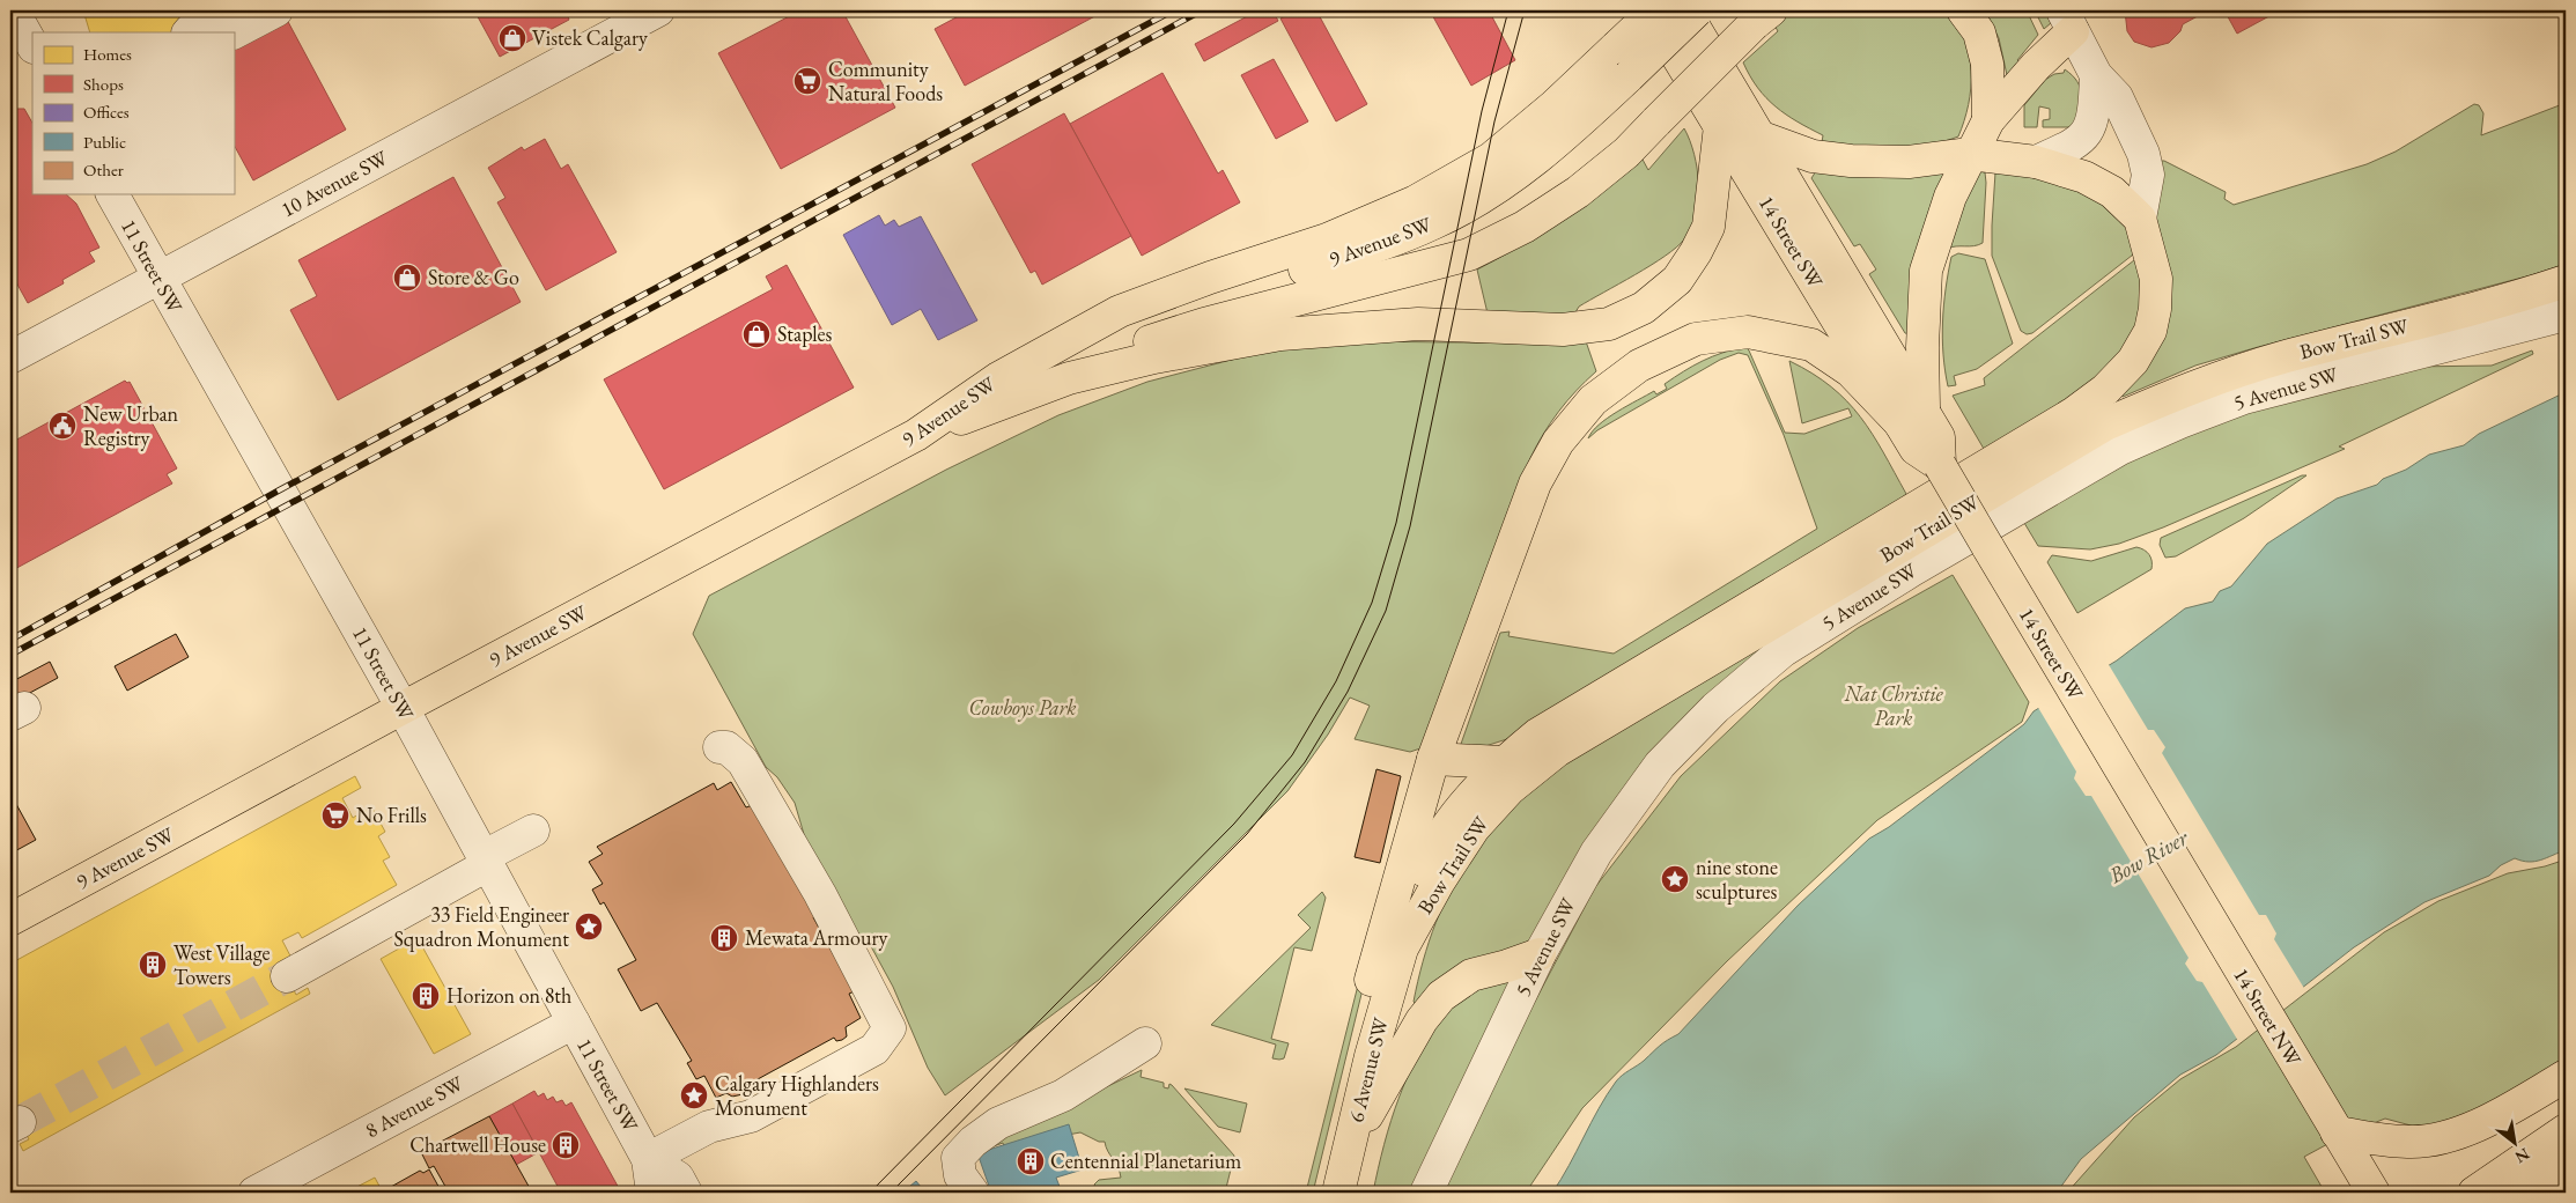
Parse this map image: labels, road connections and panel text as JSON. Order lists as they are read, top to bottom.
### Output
{
  "streets": {
    "main road": [
      "9 Avenue SW",
      "14 Street SW",
      "Bow Trail SW",
      "14 Street NW",
      "6 Avenue SW"
    ],
    "street": [
      "10 Avenue SW",
      "11 Street SW",
      "5 Avenue SW",
      "8 Avenue SW"
    ]
  },
  "crossings": [
    ["10 Avenue SW", "11 Street SW"],
    ["9 Avenue SW", "11 Street SW"],
    ["14 Street SW", "14 Street NW"],
    ["11 Street SW", "8 Avenue SW"],
    ["Bow Trail SW", "6 Avenue SW"]
  ],
  "water": ["Bow River"],
  "parks": ["Nat Christie Park", "Cowboys Park"],
  "places": {
    "shop": ["Vistek Calgary", "Store & Go", "Staples"],
    "supermarket": ["Community Natural Foods", "No Frills"],
    "public building": ["New Urban Registry"],
    "place": ["nine stone sculptures", "33 Field Engineer Squadron Monument", "Calgary Highlanders Monument"],
    "building": [
      "Mewata Armoury",
      "West Village Towers",
      "Horizon on 8th",
      "Chartwell House",
      "Centennial Planetarium"
    ]
  },
  "legend": [
    "Homes",
    "Shops",
    "Offices",
    "Public",
    "Other"
  ],
  "north": "bottom right"
}
